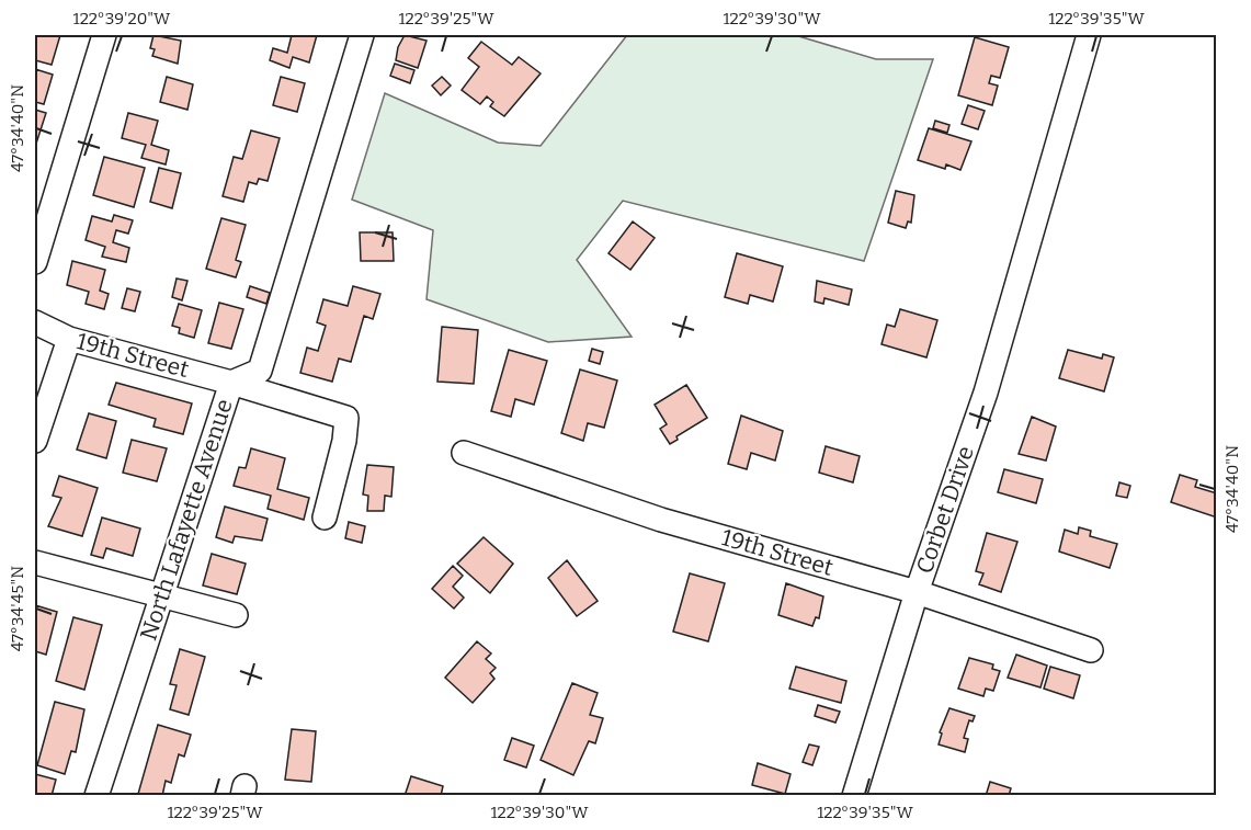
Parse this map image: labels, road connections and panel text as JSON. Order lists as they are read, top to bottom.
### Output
{
  "streets": {
    "street": ["19th Street", "Corbet Drive", "North Lafayette Avenue"]
  },
  "crossings": [
    ["19th Street", "Corbet Drive"],
    ["19th Street", "North Lafayette Avenue"]
  ],
  "coordinates": [
    "122°39'20\"W",
    "122°39'25\"W",
    "122°39'30\"W",
    "122°39'35\"W",
    "47°34'40\"N",
    "47°34'45\"N"
  ]
}
